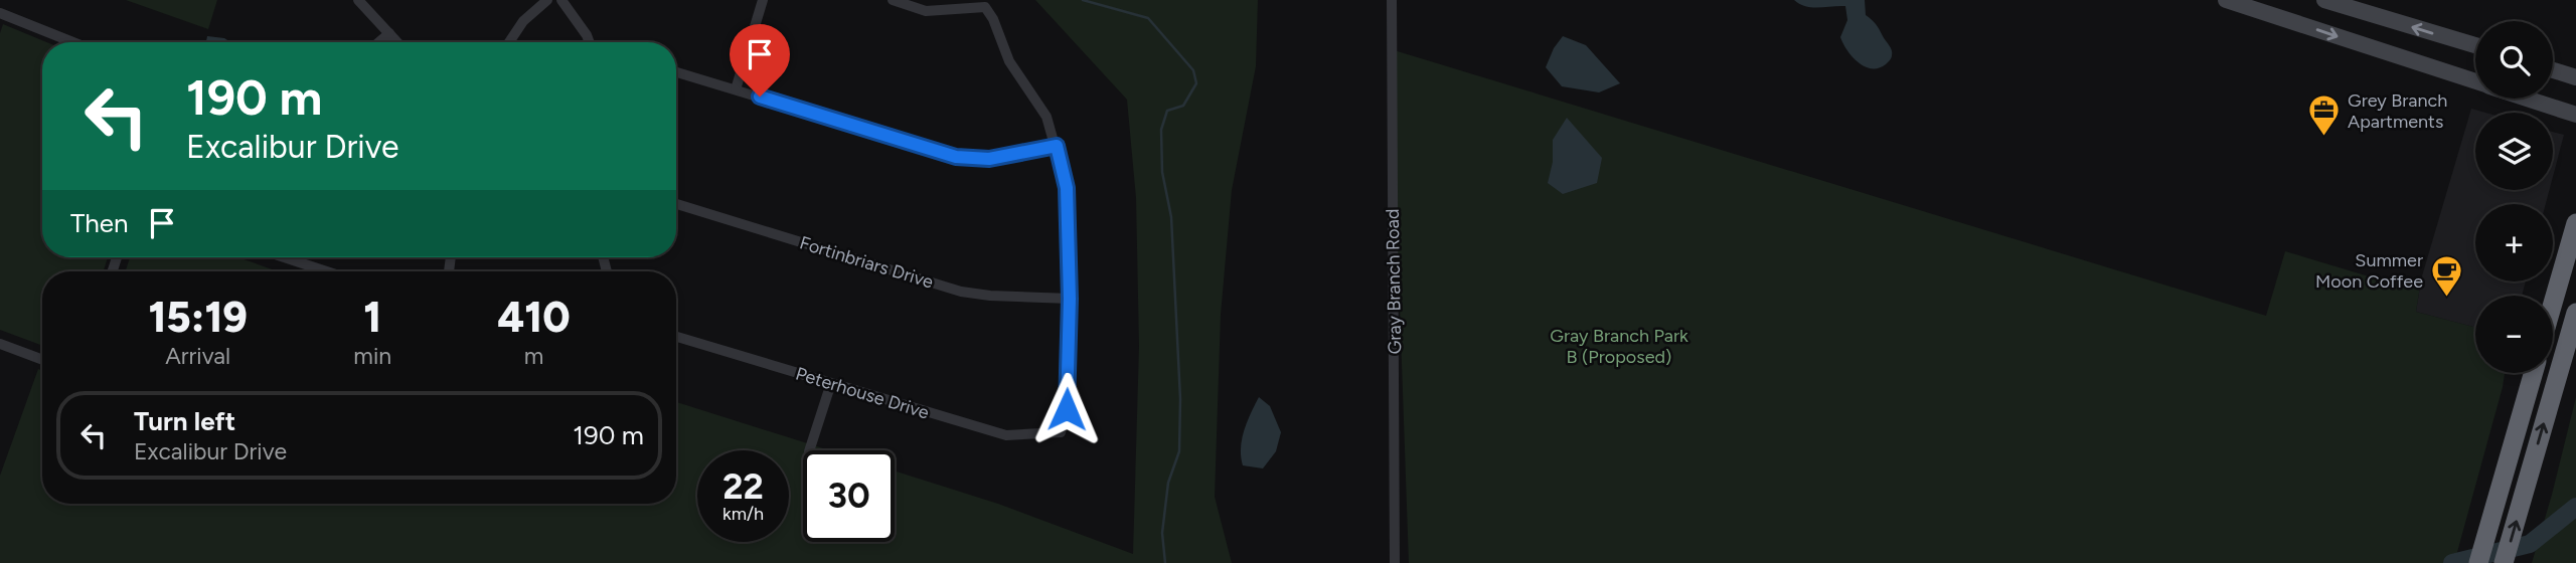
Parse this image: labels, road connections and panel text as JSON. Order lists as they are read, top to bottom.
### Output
{
  "streets": {
    "street": ["Fortinbriars Drive", "Gray Branch Road", "Peterhouse Drive"]
  },
  "crossings": [
    ["Fortinbriars Drive", "Peterhouse Drive"]
  ],
  "parks": ["Gray Branch Park B (Proposed)"],
  "places": {
    "office": ["Grey Branch Apartments"],
    "cafe": ["Summer Moon Coffee"]
  },
  "page": {
    "map_buttons": ["+", "−"],
    "turn": ["190 m", "Excalibur Drive"],
    "then": "Then",
    "eta": [
      "15:19",
      "Arrival",
      "1",
      "min",
      "410",
      "m"
    ],
    "list": [
      {
        "name": "Turn left",
        "note": "Excalibur Drive",
        "value": "190 m"
      }
    ],
    "speed": "22 km/h",
    "limit": "30"
  }
}
